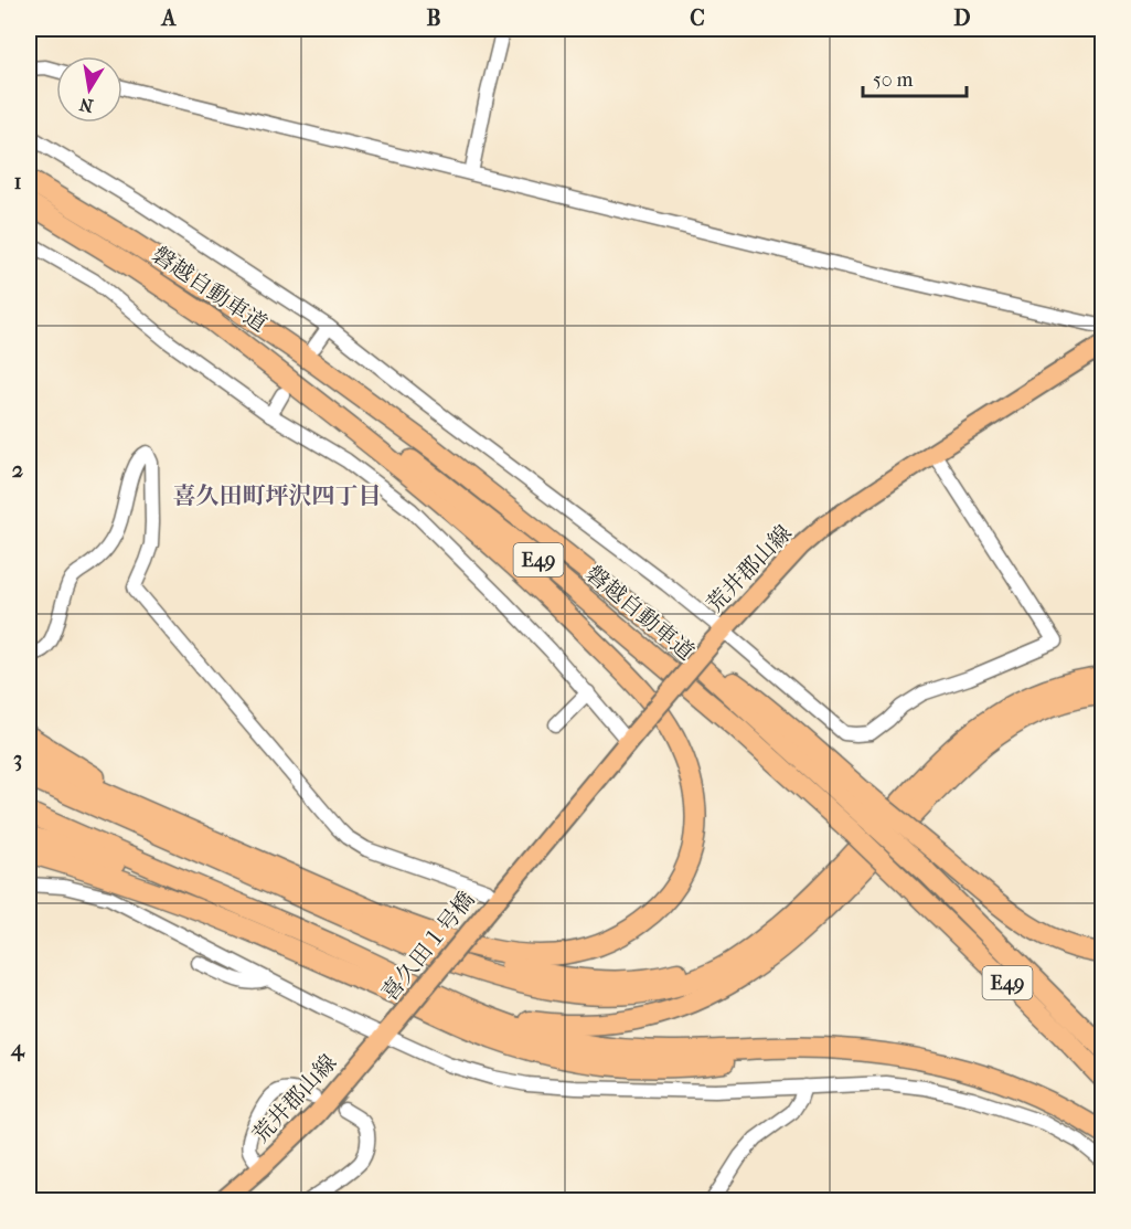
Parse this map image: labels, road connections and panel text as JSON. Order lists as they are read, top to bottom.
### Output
{
  "streets": {
    "highway": ["磐越自動車道", "E49"],
    "main road": ["荒井郡山線", "喜久田１号橋"]
  },
  "crossings": [
    ["磐越自動車道", "E49"],
    ["荒井郡山線", "喜久田１号橋"]
  ],
  "districts": ["喜久田町坪沢四丁目"],
  "scale_bar": "50 m",
  "north": "bottom",
  "grid": {
    "columns": [
      "A",
      "B",
      "C",
      "D"
    ],
    "rows": [
      "1",
      "2",
      "3",
      "4"
    ]
  }
}
